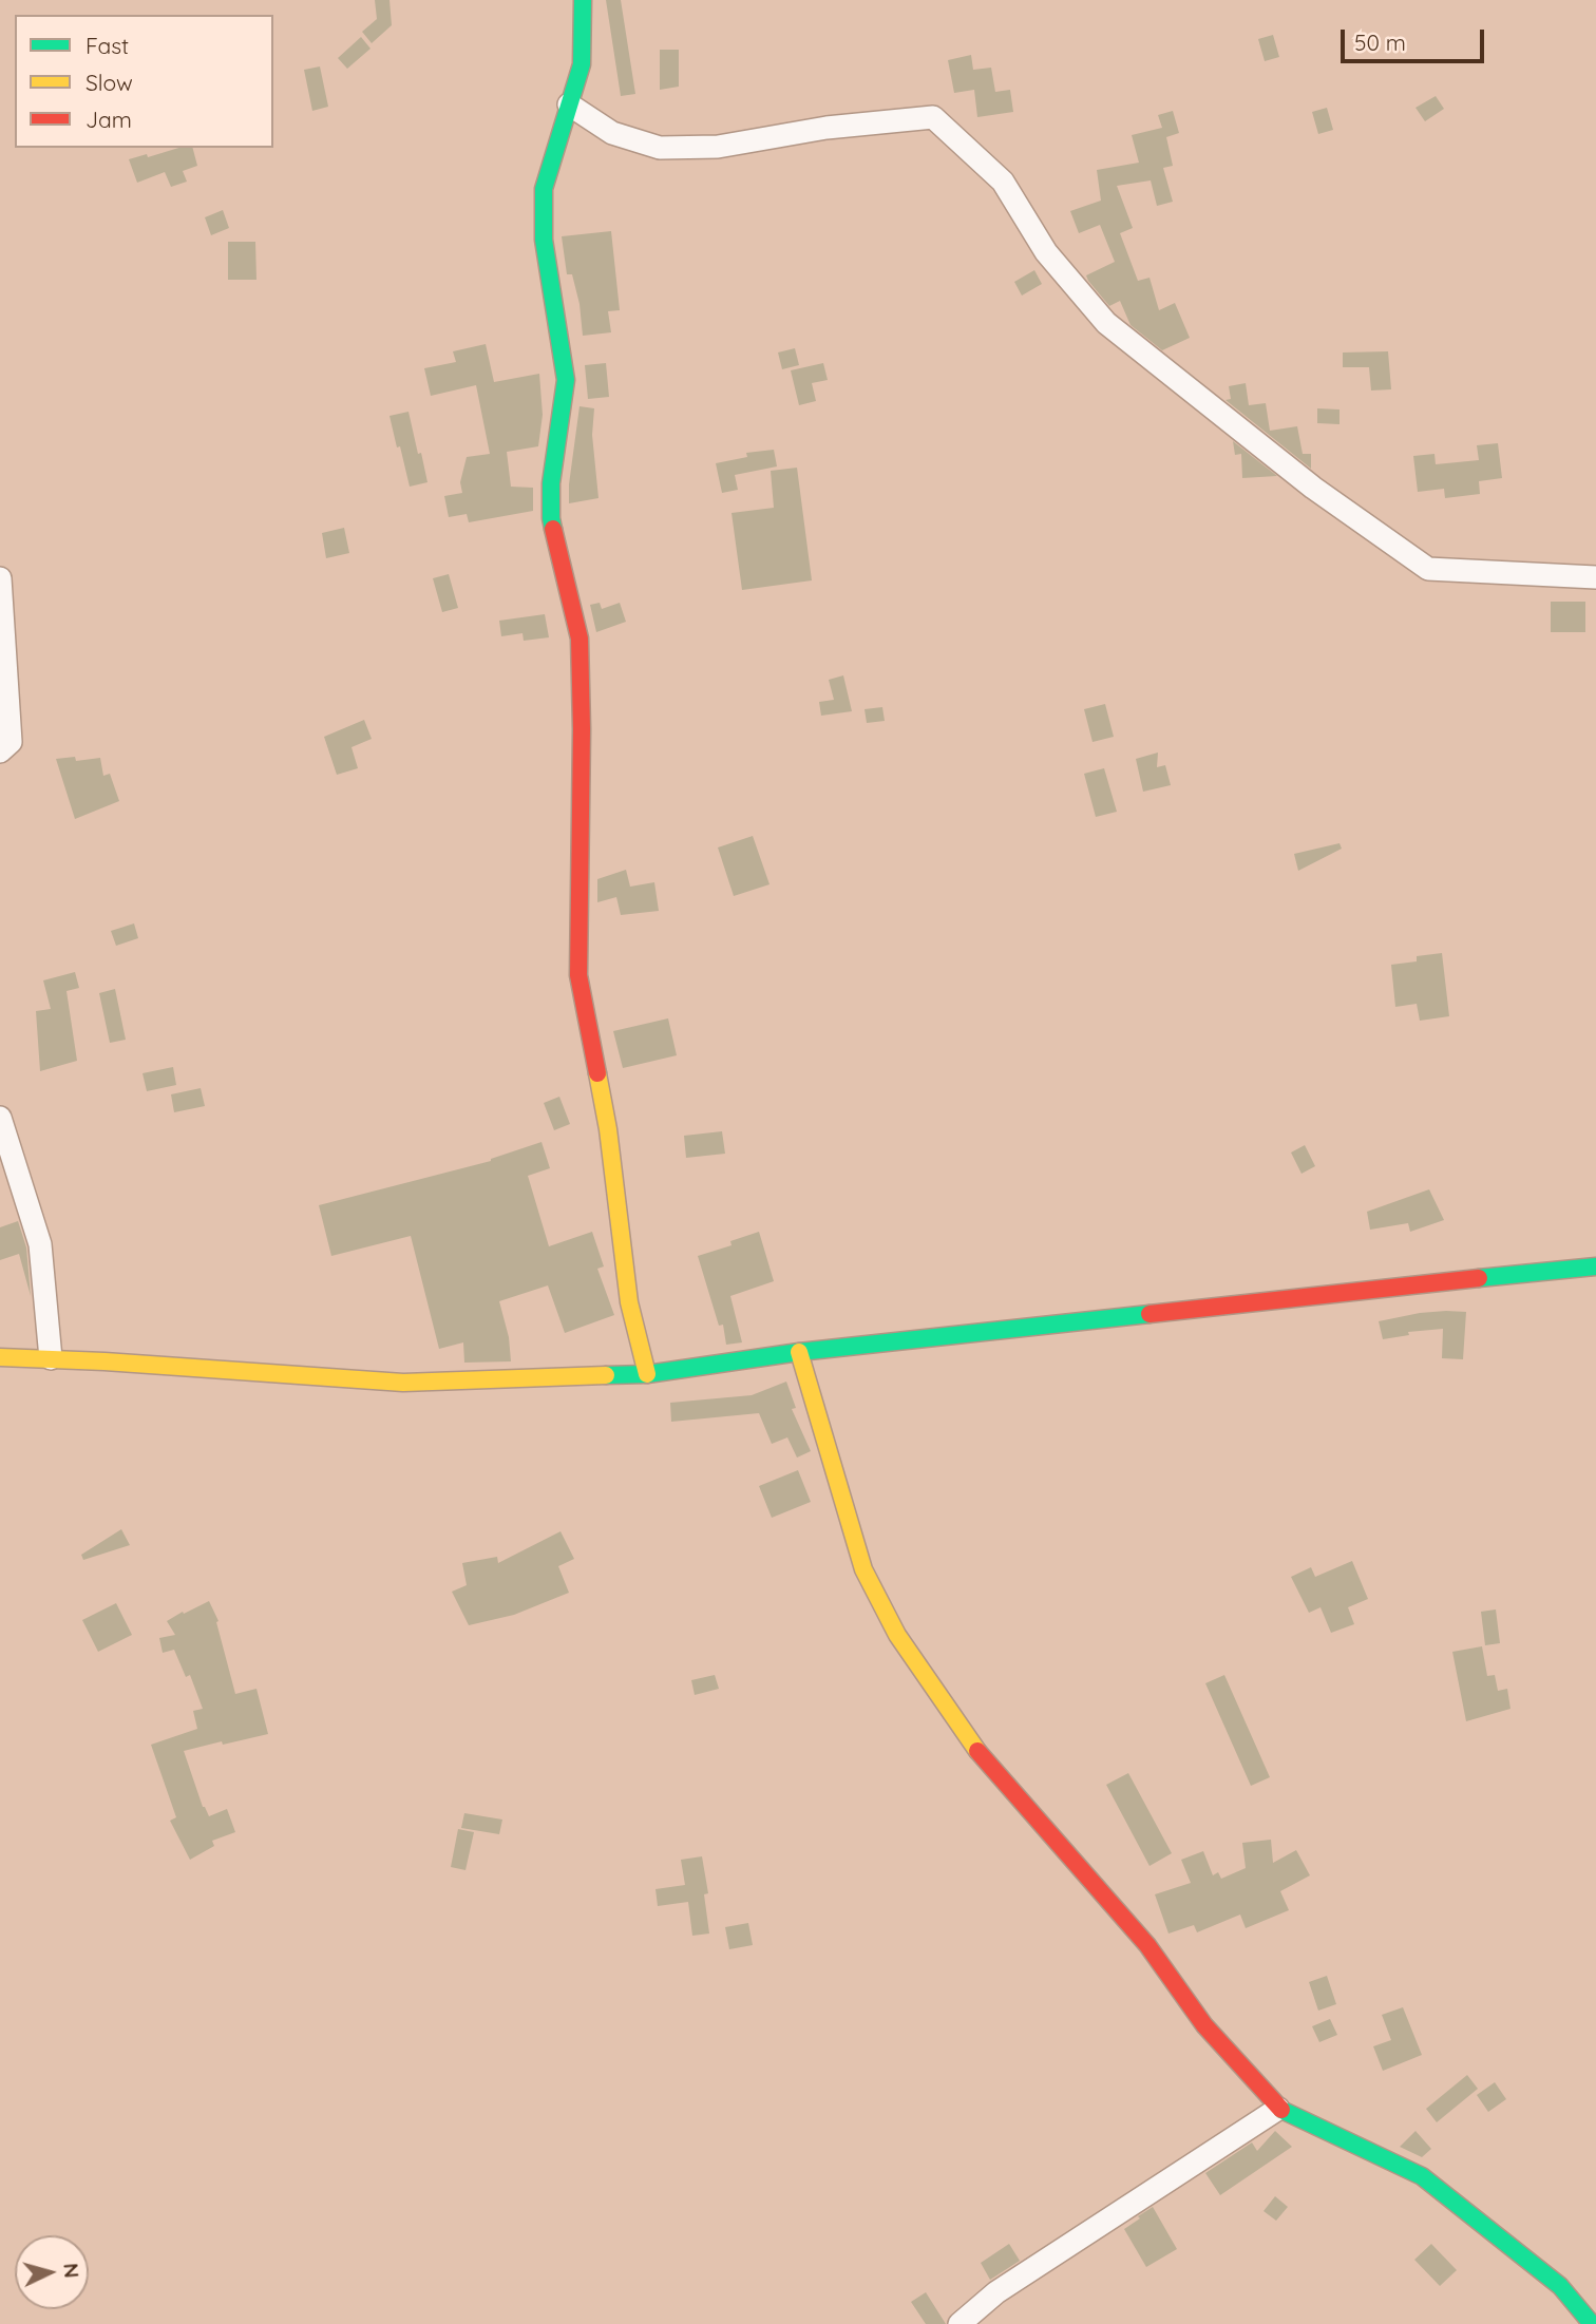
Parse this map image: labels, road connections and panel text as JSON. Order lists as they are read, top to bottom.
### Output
{
  "legend": ["Fast", "Slow", "Jam"],
  "scale_bar": "50 m",
  "north": "right"
}
